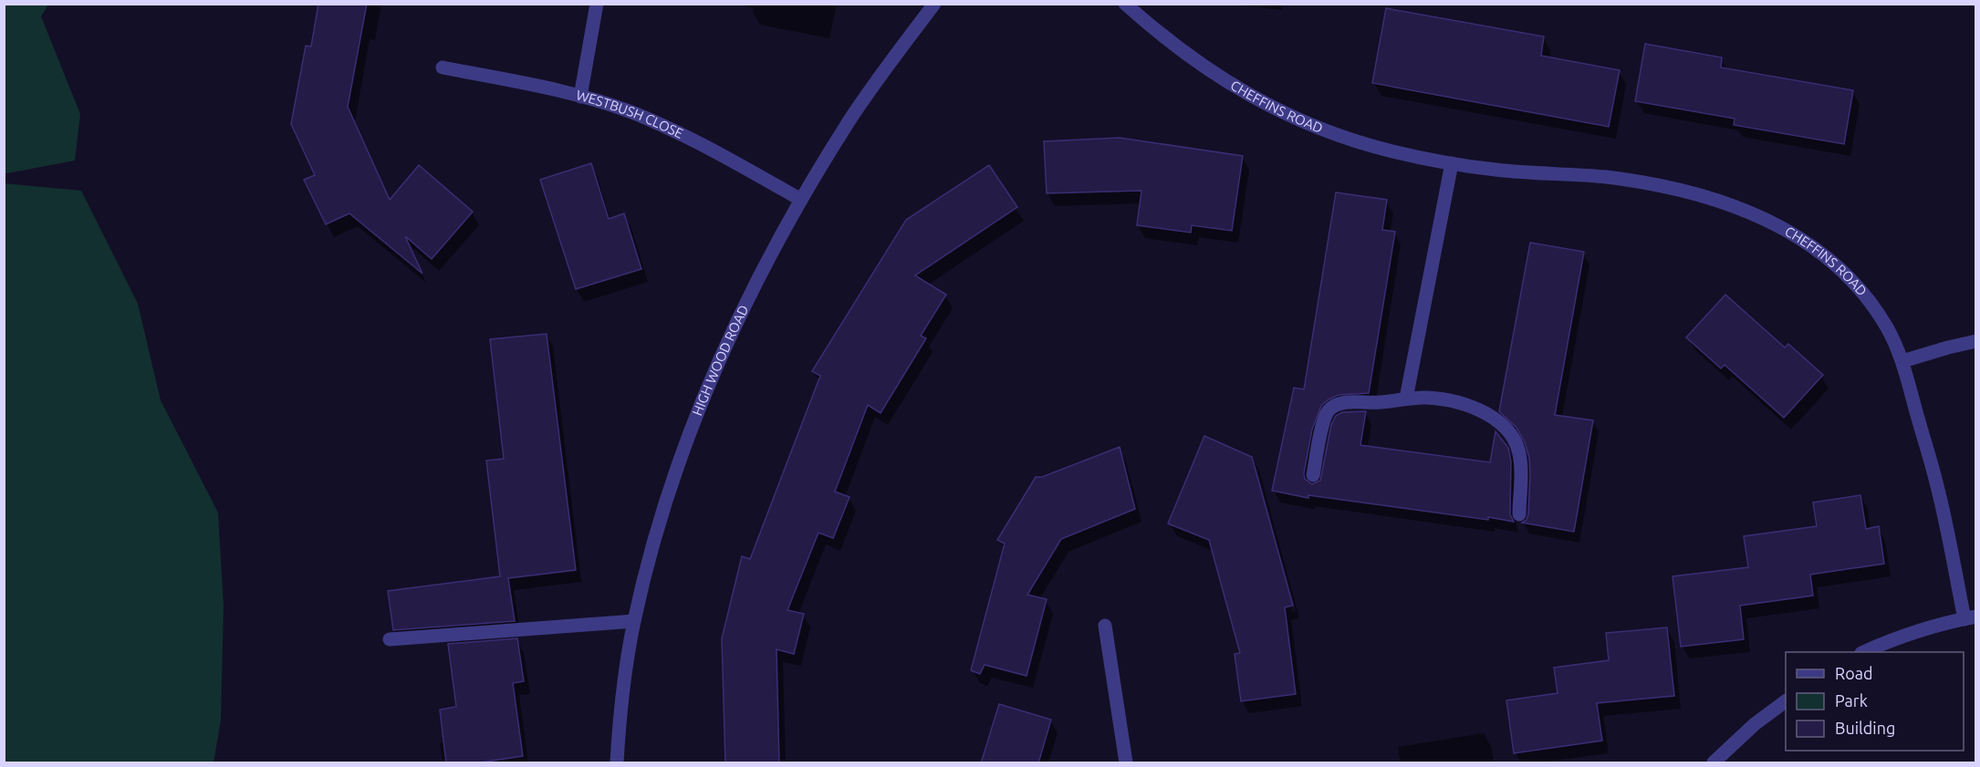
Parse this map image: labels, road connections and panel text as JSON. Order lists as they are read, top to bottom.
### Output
{
  "streets": {
    "street": ["CHEFFINS ROAD", "WESTBUSH CLOSE", "HIGH WOOD ROAD"]
  },
  "crossings": [
    ["WESTBUSH CLOSE", "HIGH WOOD ROAD"]
  ],
  "legend": ["Road", "Park", "Building"]
}
